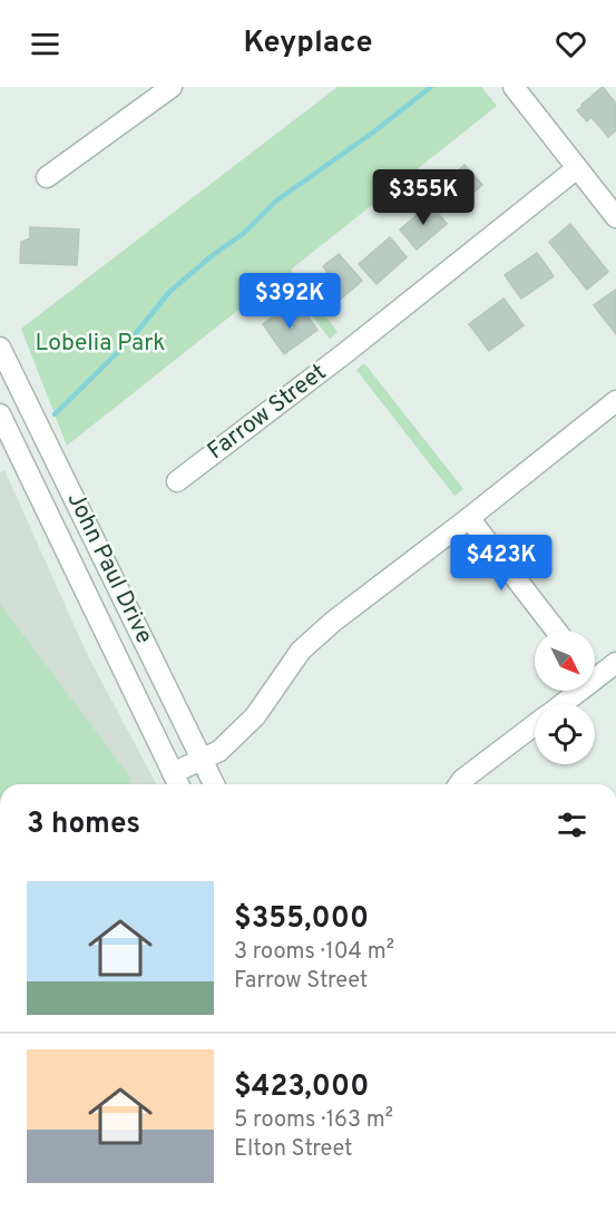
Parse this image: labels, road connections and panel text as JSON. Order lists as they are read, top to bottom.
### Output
{
  "streets": {
    "street": ["Farrow Street", "John Paul Drive"]
  },
  "parks": ["Lobelia Park"],
  "north": "bottom right",
  "page": {
    "header": "Keyplace",
    "price": ["$355K", "$392K", "$423K"],
    "heading": "3 homes",
    "list": [
      {
        "name": "$355,000",
        "note": "3 rooms · 104 m² · Farrow Street"
      },
      {
        "name": "$423,000",
        "note": "5 rooms · 163 m² · Elton Street"
      }
    ]
  }
}
